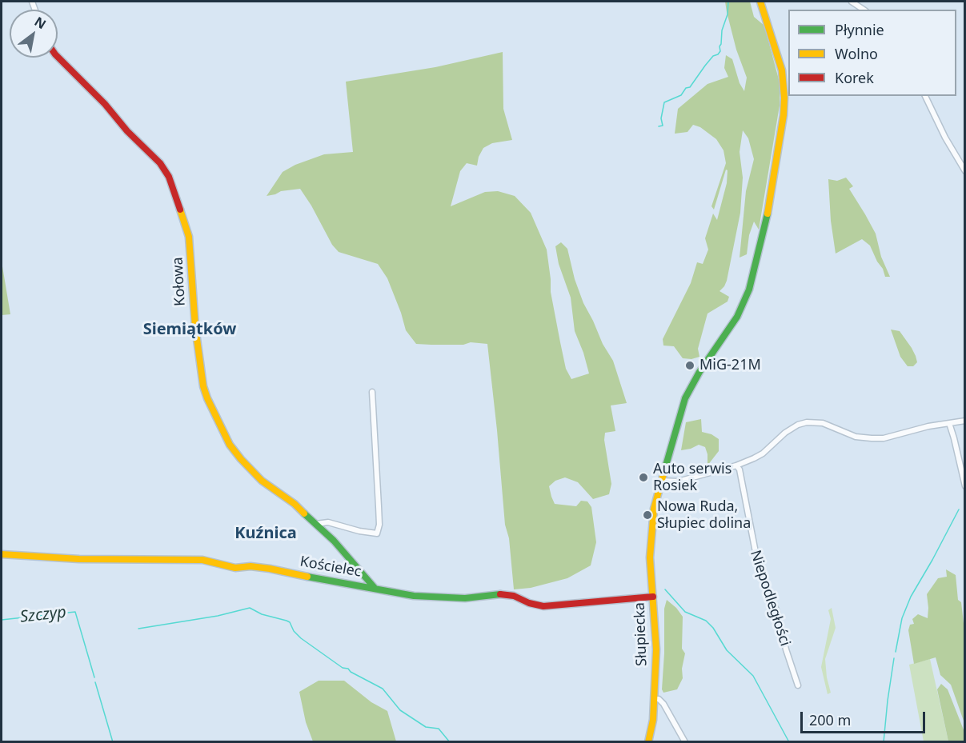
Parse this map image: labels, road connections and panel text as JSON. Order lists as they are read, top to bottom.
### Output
{
  "streets": {
    "street": [
      "Kołowa",
      "Kościelec",
      "Niepodległości",
      "Słupiecka"
    ]
  },
  "crossings": [
    ["Kołowa", "Kościelec"],
    ["Kościelec", "Słupiecka"]
  ],
  "districts": ["Siemiątków", "Kuźnica"],
  "water": ["Szczyp"],
  "places": ["MiG-21M", "Auto serwis Rosiek", "Nowa Ruda, Słupiec dolina"],
  "legend": ["Płynnie", "Wolno", "Korek"],
  "scale_bar": "200 m",
  "north": "top right"
}
